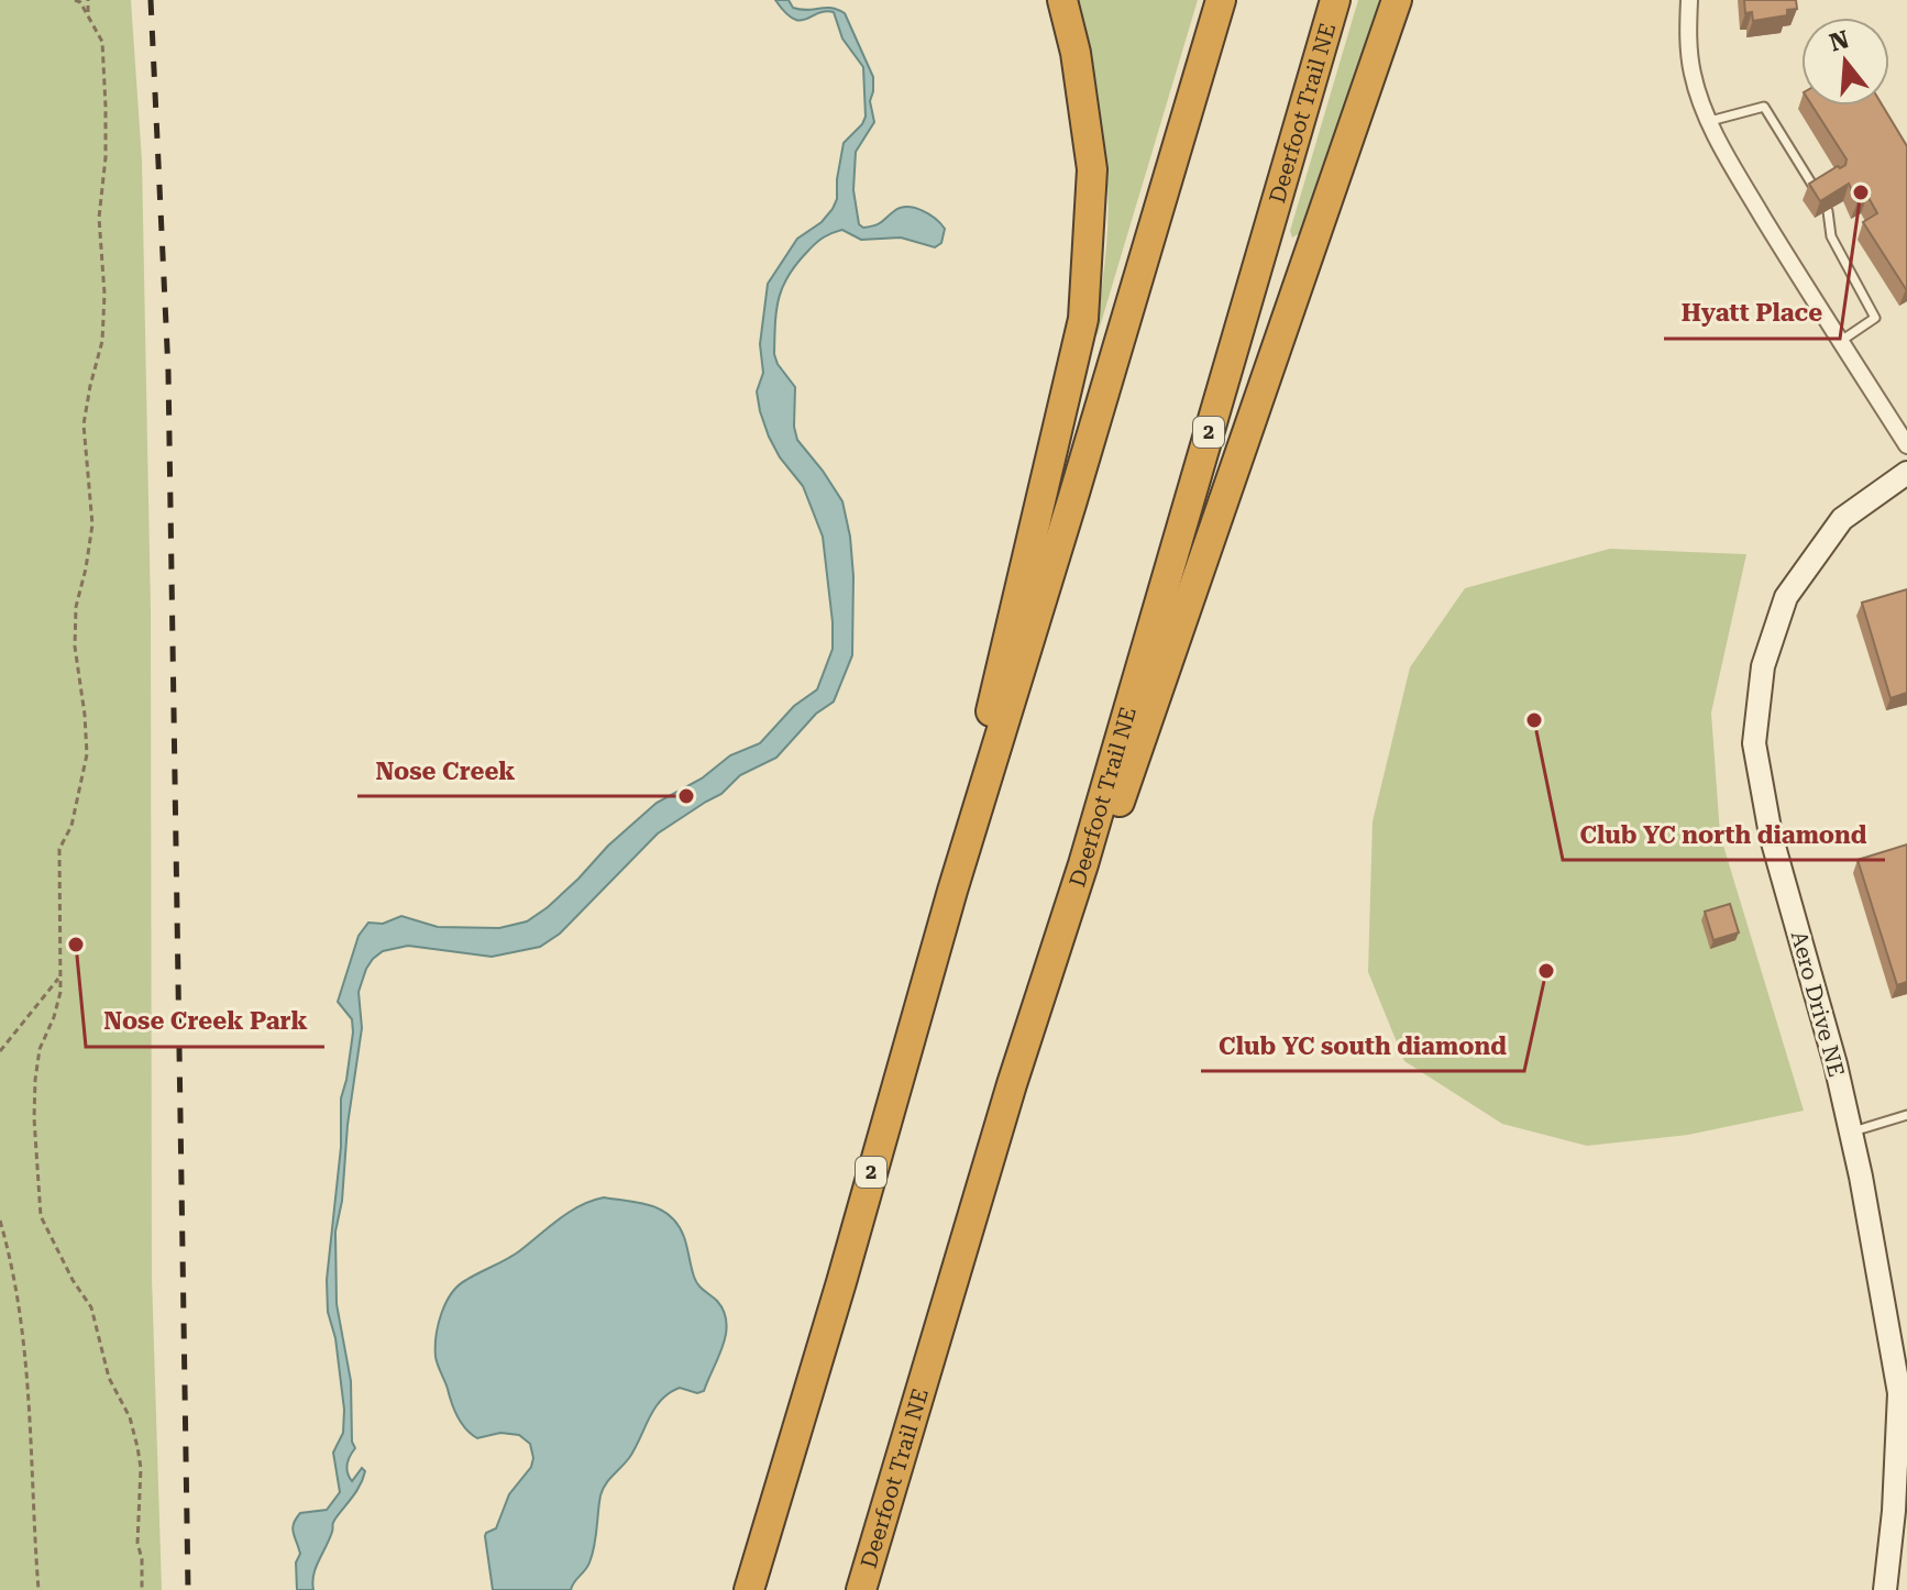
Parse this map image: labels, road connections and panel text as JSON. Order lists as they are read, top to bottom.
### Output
{
  "streets": {
    "highway": ["Deerfoot Trail NE", "2"],
    "street": ["Aero Drive NE"]
  },
  "places": [
    "Hyatt Place",
    "Club YC north diamond",
    "Nose Creek",
    "Nose Creek Park",
    "Club YC south diamond"
  ],
  "north": "top"
}
